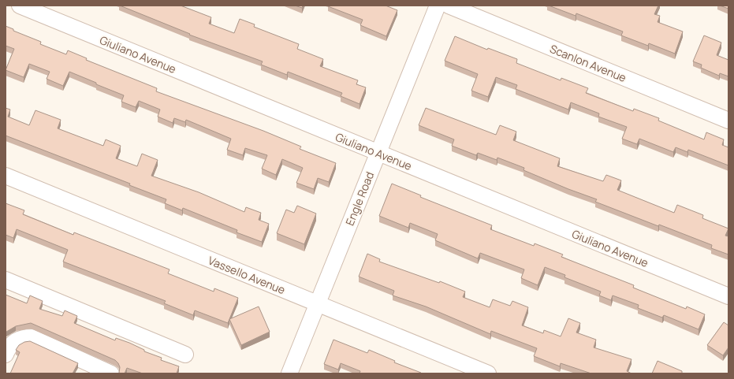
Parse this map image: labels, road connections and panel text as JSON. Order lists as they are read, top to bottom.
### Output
{
  "streets": {
    "street": [
      "Giuliano Avenue",
      "Scanlon Avenue",
      "Engle Road",
      "Vassello Avenue"
    ]
  },
  "crossings": [
    ["Giuliano Avenue", "Engle Road"],
    ["Engle Road", "Vassello Avenue"]
  ]
}
